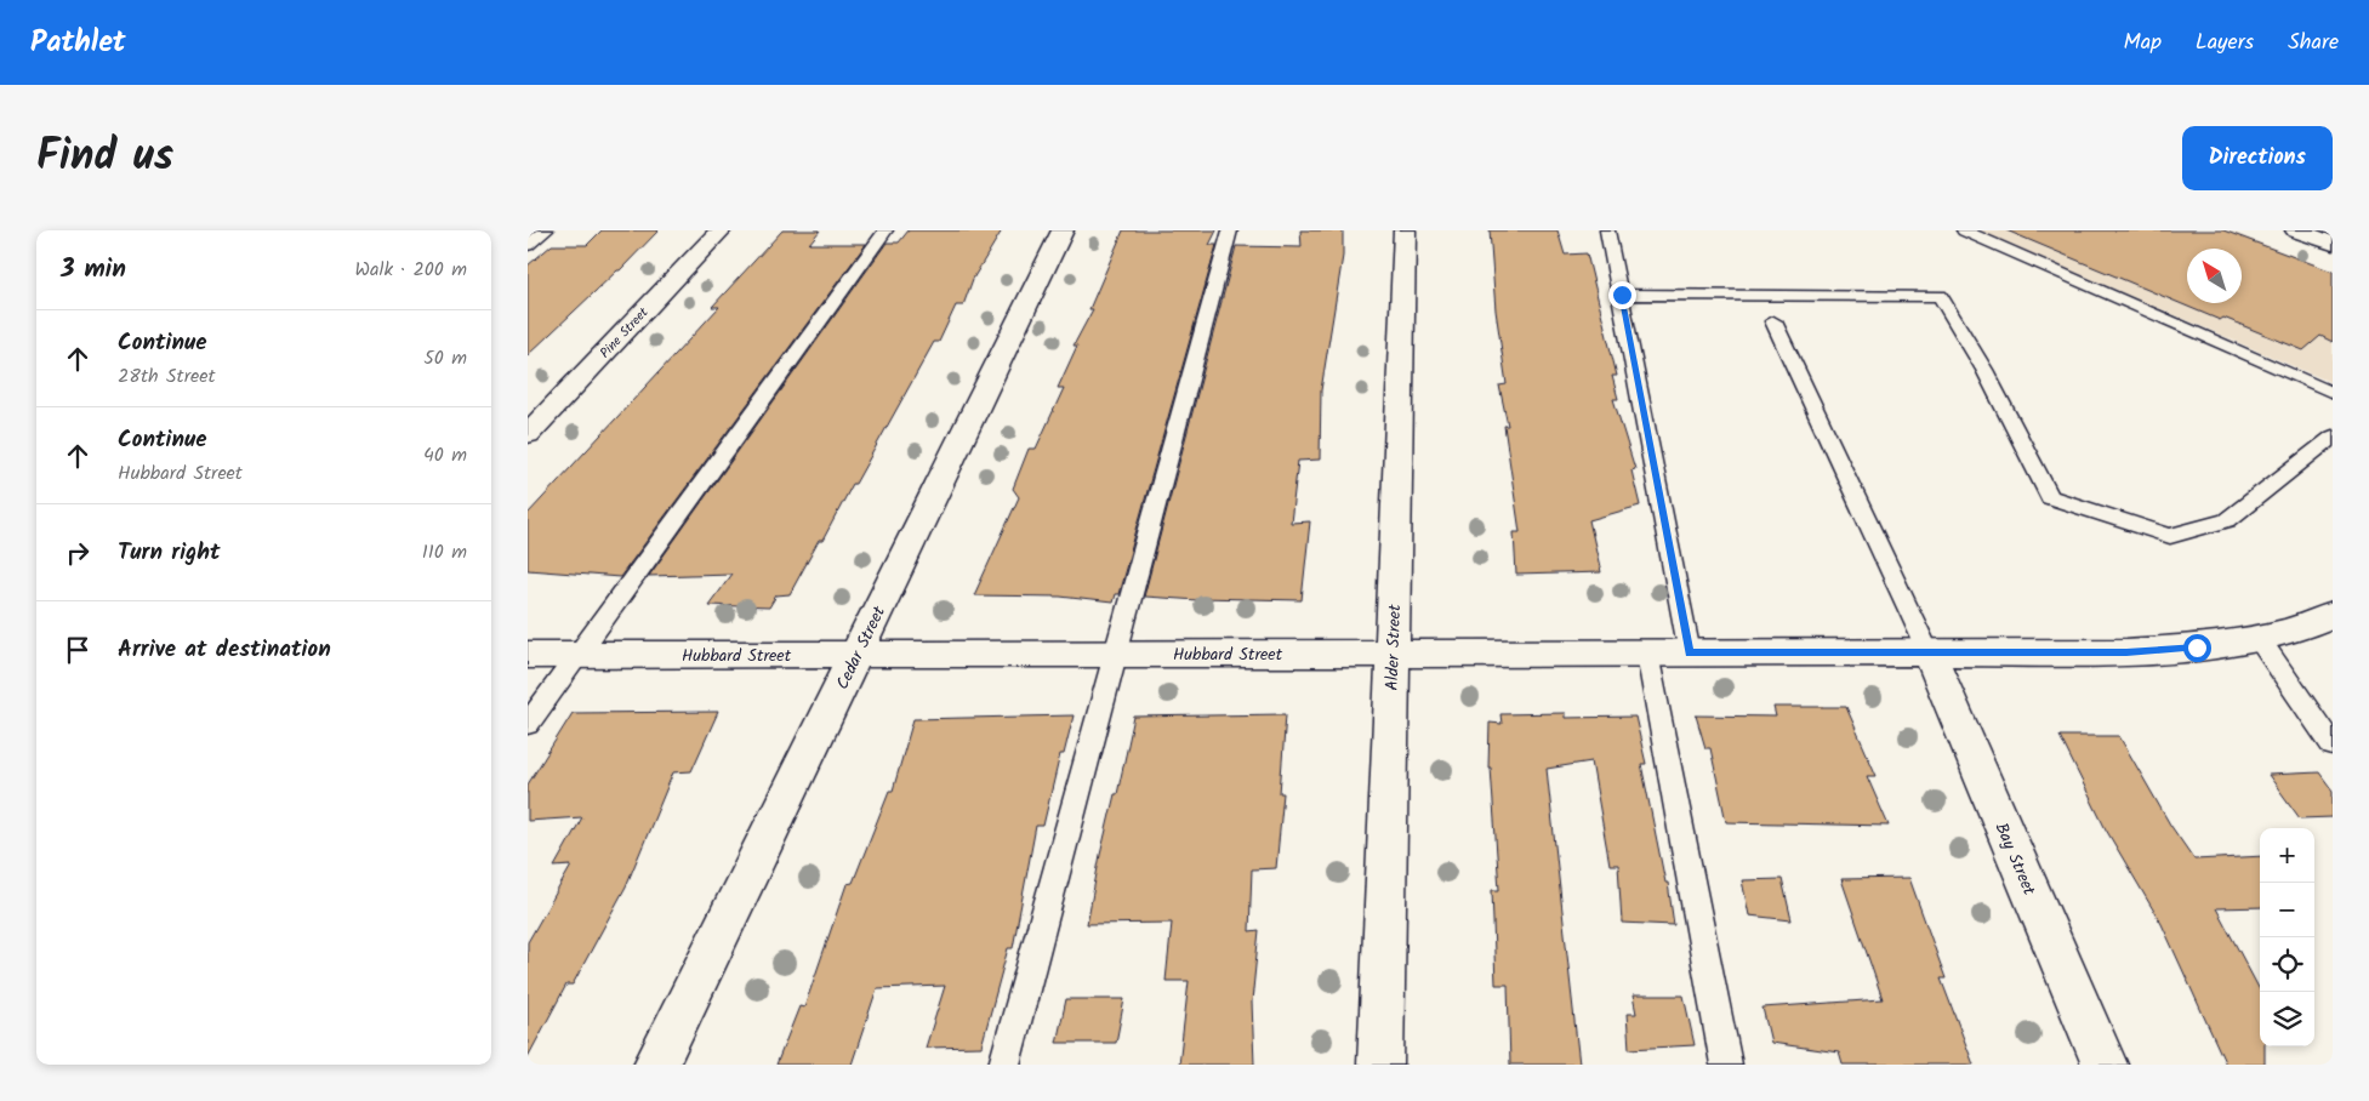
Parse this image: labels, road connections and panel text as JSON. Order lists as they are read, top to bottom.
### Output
{
  "streets": {
    "street": [
      "Pine Street",
      "Cedar Street",
      "Alder Street",
      "Hubbard Street",
      "Bay Street"
    ]
  },
  "crossings": [
    ["Cedar Street", "Hubbard Street"],
    ["Alder Street", "Hubbard Street"],
    ["Hubbard Street", "Bay Street"]
  ],
  "north": "top left",
  "page": {
    "header": "Pathlet",
    "nav": ["Map", "Layers", "Share"],
    "title": "Find us",
    "buttons": "Directions",
    "heading": ["3 min", "Walk · 200 m"],
    "list": [
      ["Continue", "28th Street", "50 m"],
      ["Continue", "Hubbard Street", "40 m"],
      ["Turn right", "110 m"],
      "Arrive at destination"
    ],
    "map_buttons": ["+", "−"]
  }
}
